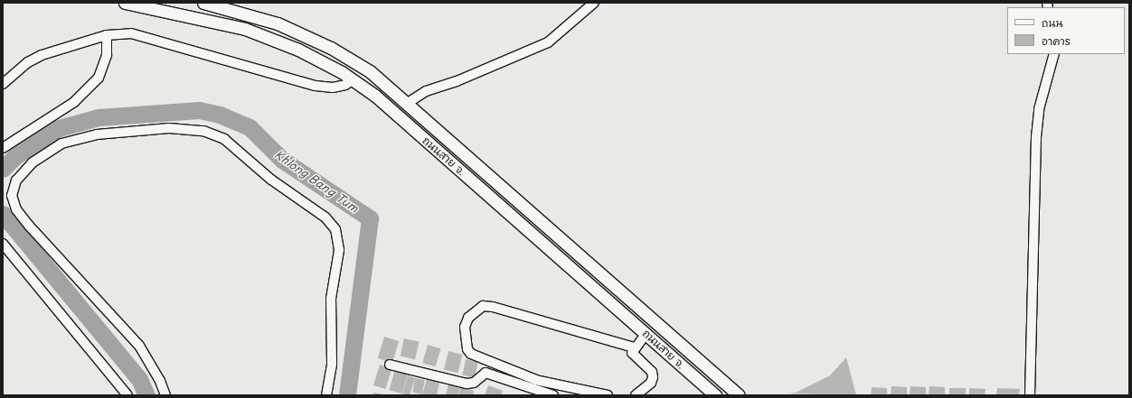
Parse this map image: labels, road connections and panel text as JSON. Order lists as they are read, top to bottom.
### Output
{
  "streets": {
    "main road": ["ถนนสาย จ."]
  },
  "water": ["Khlong Bang Tum"],
  "legend": ["ถนน", "อาคาร"]
}
